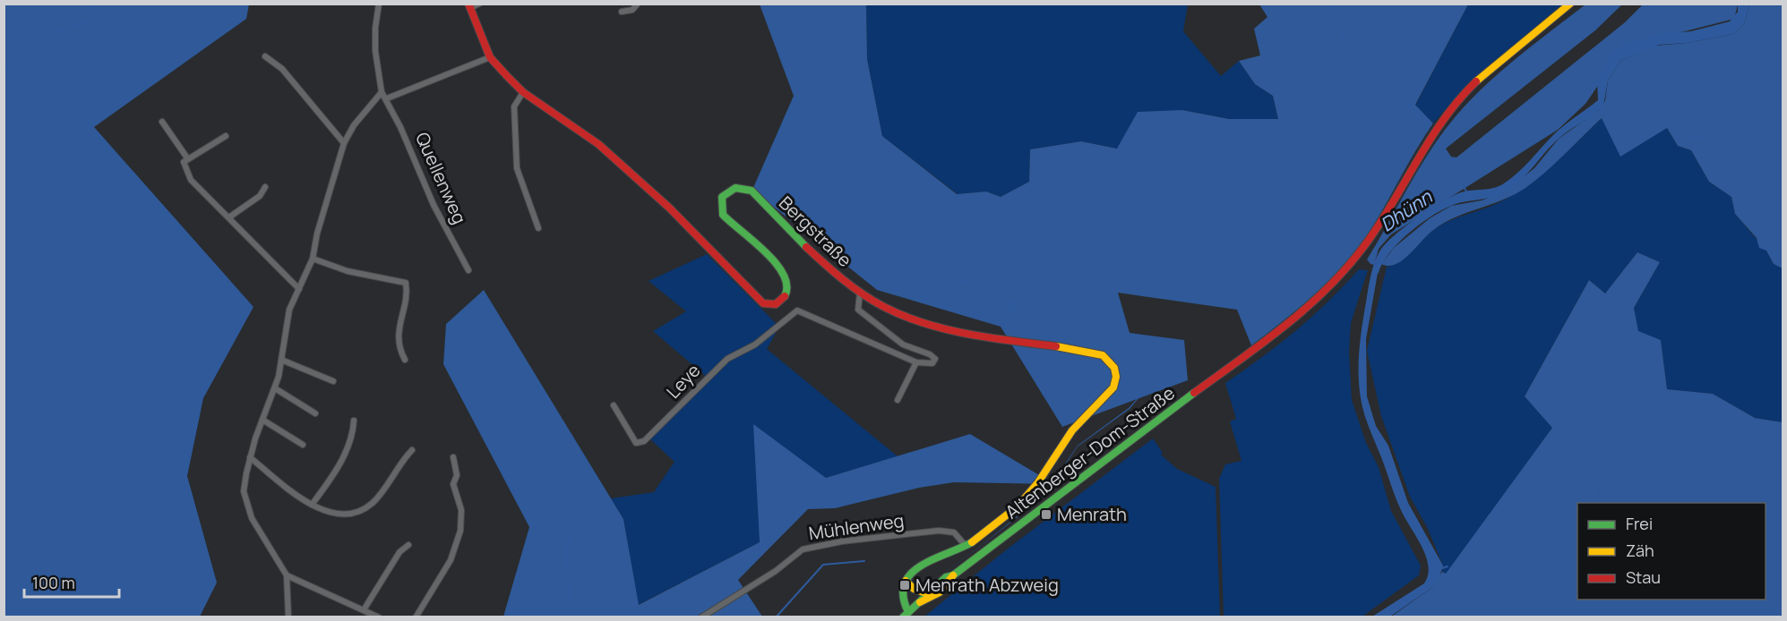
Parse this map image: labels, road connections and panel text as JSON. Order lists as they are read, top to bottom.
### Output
{
  "streets": {
    "street": [
      "Quellenweg",
      "Bergstraße",
      "Leye",
      "Altenberger-Dom-Straße",
      "Mühlenweg"
    ]
  },
  "crossings": [
    ["Bergstraße", "Mühlenweg"]
  ],
  "water": ["Dhünn"],
  "places": {
    "transit": ["Menrath", "Menrath Abzweig"]
  },
  "legend": ["Frei", "Zäh", "Stau"],
  "scale_bar": "100 m"
}
